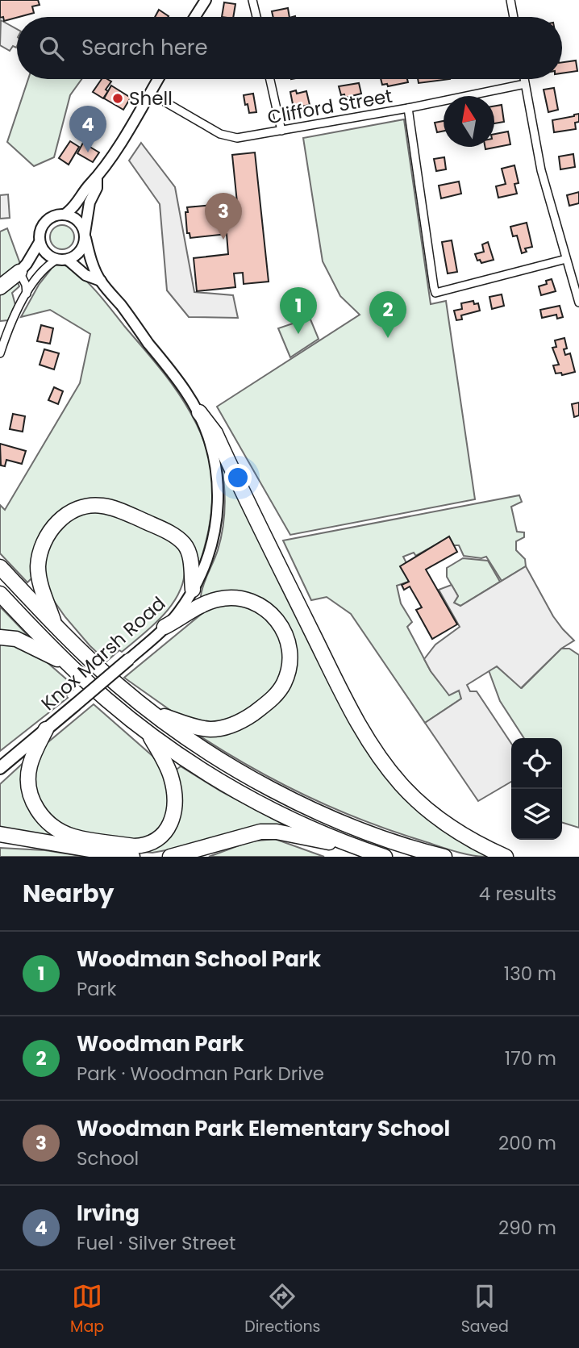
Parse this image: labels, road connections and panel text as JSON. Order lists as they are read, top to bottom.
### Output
{
  "streets": {
    "main road": ["Knox Marsh Road"],
    "street": ["Clifford Street"]
  },
  "places": ["Shell"],
  "north": "top",
  "page": {
    "search": "Search here",
    "pins": [
      "4",
      "3",
      "1",
      "2"
    ],
    "heading": ["Nearby", "4 results"],
    "list": [
      {
        "mark": "1",
        "name": "Woodman School Park",
        "note": "Park",
        "value": "130 m"
      },
      {
        "mark": "2",
        "name": "Woodman Park",
        "note": "Park · Woodman Park Drive",
        "value": "170 m"
      },
      {
        "mark": "3",
        "name": "Woodman Park Elementary School",
        "note": "School",
        "value": "200 m"
      },
      {
        "mark": "4",
        "name": "Irving",
        "note": "Fuel · Silver Street",
        "value": "290 m"
      }
    ],
    "nav": ["Map", "Directions", "Saved"]
  }
}
